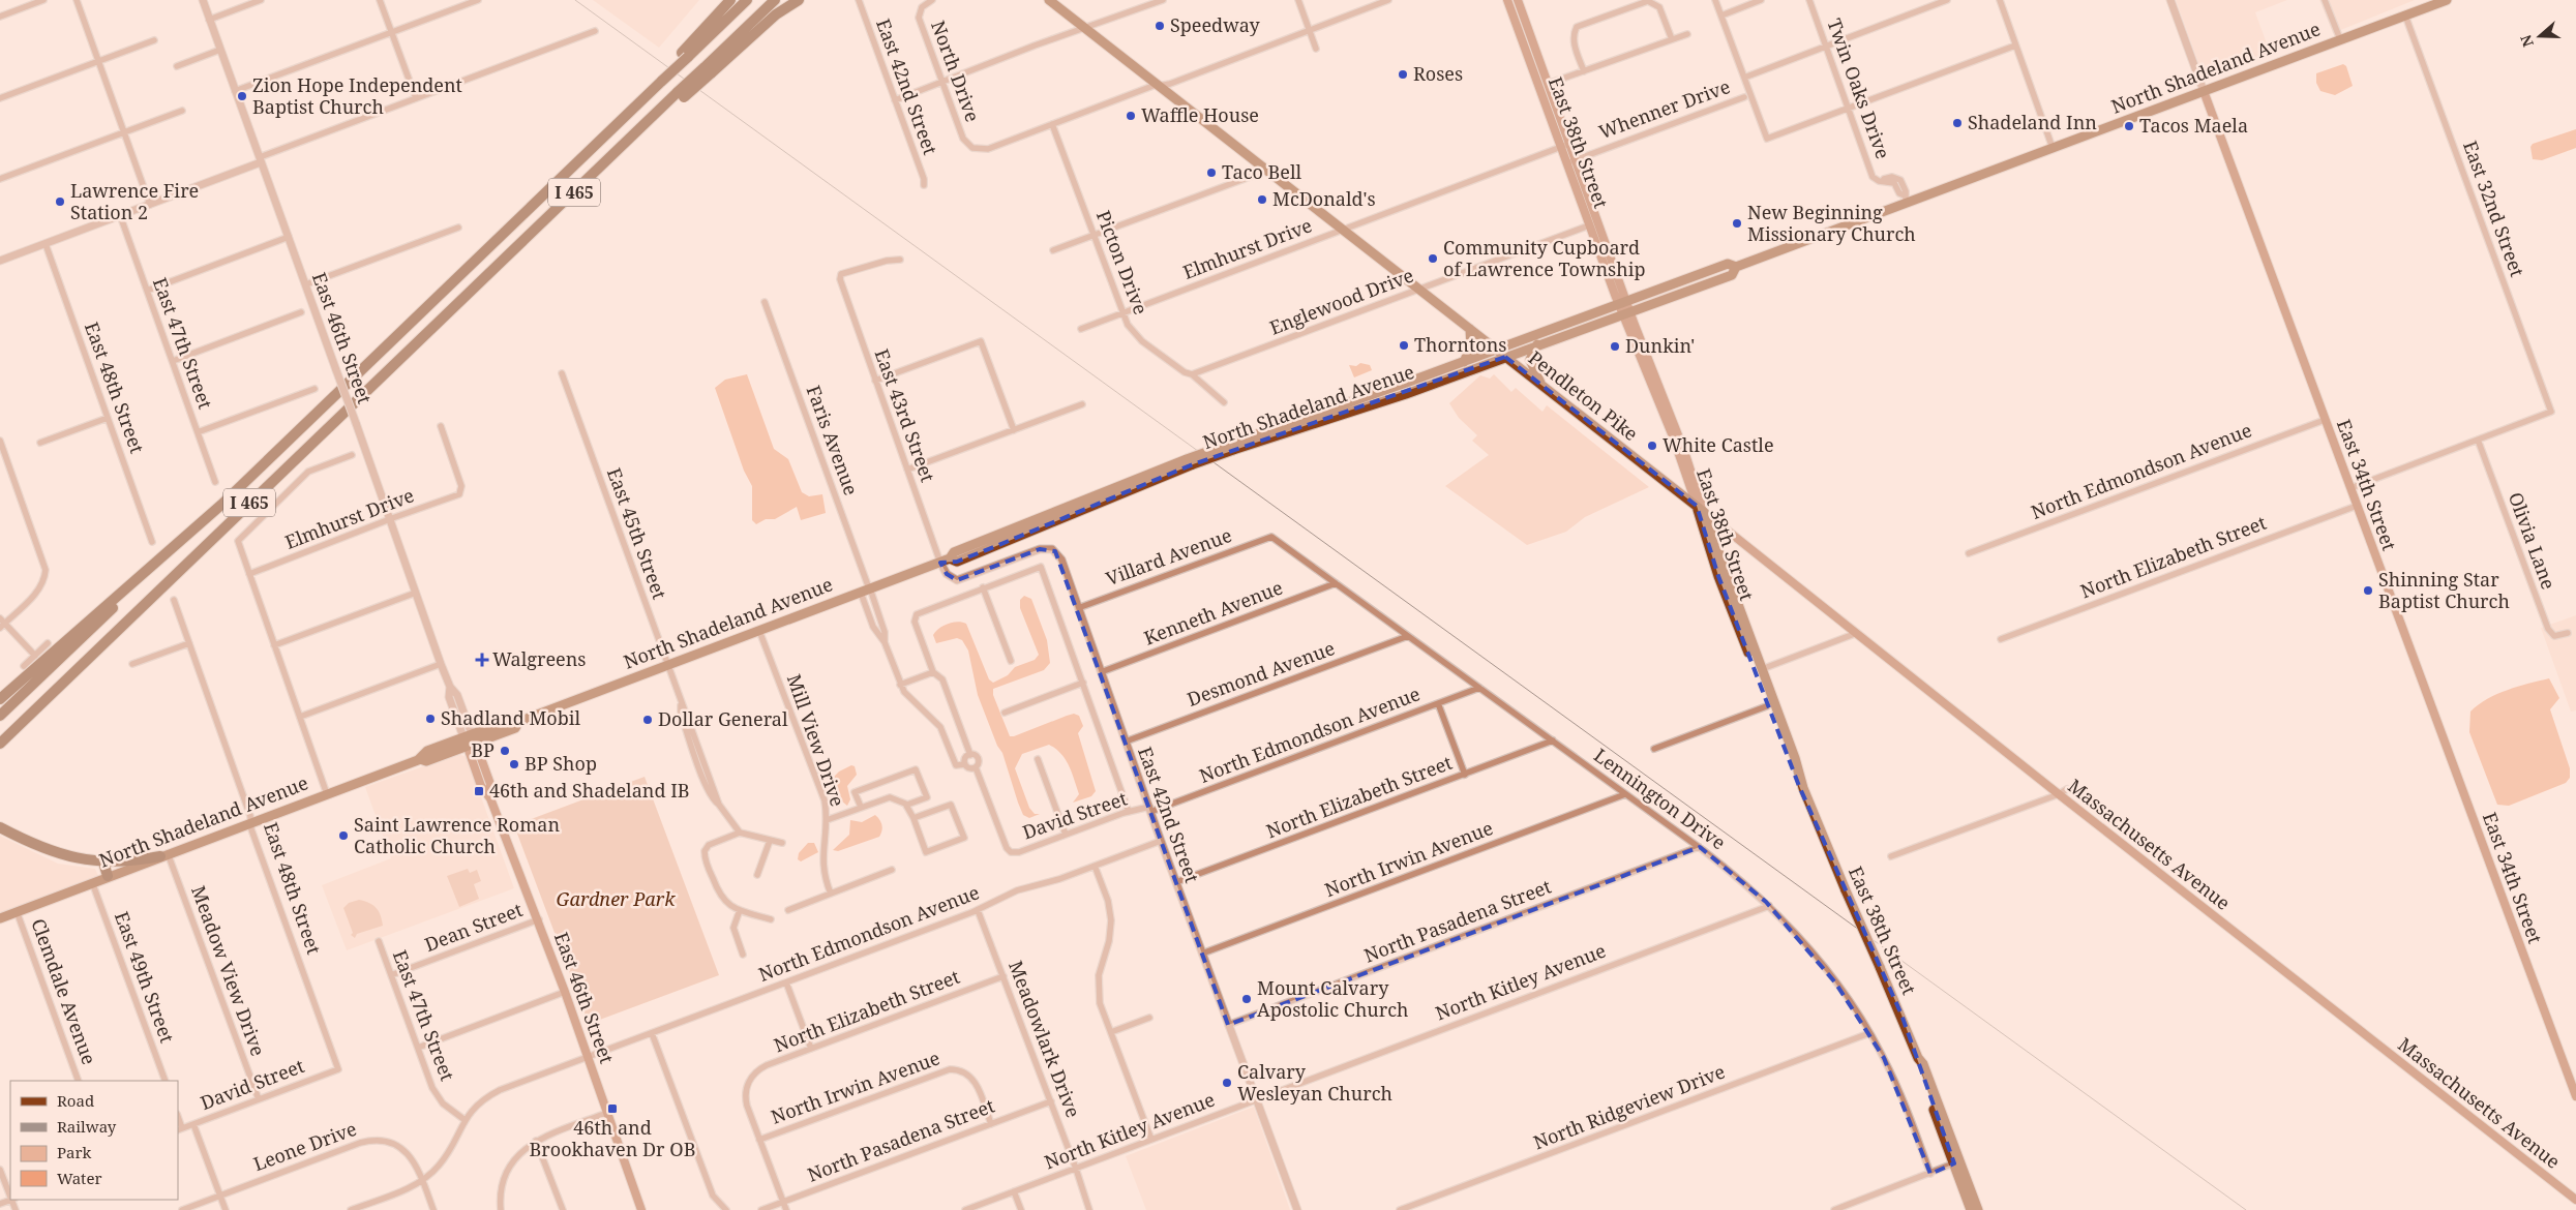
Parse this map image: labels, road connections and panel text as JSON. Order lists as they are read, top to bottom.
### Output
{
  "streets": {
    "highway": ["I 465"],
    "main road": [
      "North Shadeland Avenue",
      "East 38th Street",
      "East 46th Street",
      "Pendleton Pike",
      "East 34th Street",
      "Massachusetts Avenue"
    ],
    "street": [
      "North Drive",
      "East 42nd Street",
      "Twin Oaks Drive",
      "Whenner Drive",
      "East 32nd Street",
      "Elmhurst Drive",
      "Picton Drive",
      "Englewood Drive",
      "East 47th Street",
      "East 48th Street",
      "East 43rd Street",
      "Faris Avenue",
      "North Edmondson Avenue",
      "East 45th Street",
      "Olivia Lane",
      "Villard Avenue",
      "North Elizabeth Street",
      "Kenneth Avenue",
      "Desmond Avenue",
      "Mill View Drive",
      "Lennington Drive",
      "David Street",
      "North Irwin Avenue",
      "North Pasadena Street",
      "Dean Street",
      "Meadow View Drive",
      "East 49th Street",
      "North Kitley Avenue",
      "Clemdale Avenue",
      "Meadowlark Drive",
      "North Ridgeview Drive",
      "Leone Drive"
    ]
  },
  "crossings": [
    ["North Shadeland Avenue", "East 42nd Street"],
    ["North Shadeland Avenue", "Twin Oaks Drive"],
    ["North Shadeland Avenue", "East 38th Street"],
    ["North Shadeland Avenue", "East 32nd Street"],
    ["North Shadeland Avenue", "East 46th Street"],
    ["North Shadeland Avenue", "East 48th Street"],
    ["North Shadeland Avenue", "Pendleton Pike"],
    ["North Shadeland Avenue", "East 43rd Street"],
    ["North Shadeland Avenue", "Faris Avenue"],
    ["North Shadeland Avenue", "East 34th Street"],
    ["North Shadeland Avenue", "East 45th Street"],
    ["North Shadeland Avenue", "Mill View Drive"],
    ["North Shadeland Avenue", "Meadow View Drive"],
    ["North Shadeland Avenue", "East 49th Street"],
    ["North Shadeland Avenue", "Clemdale Avenue"],
    ["North Drive", "Picton Drive"],
    ["East 42nd Street", "East 43rd Street"],
    ["East 42nd Street", "North Edmondson Avenue"],
    ["East 42nd Street", "Villard Avenue"],
    ["East 42nd Street", "North Elizabeth Street"],
    ["East 42nd Street", "Kenneth Avenue"],
    ["East 42nd Street", "Desmond Avenue"],
    ["East 42nd Street", "David Street"],
    ["East 42nd Street", "North Irwin Avenue"],
    ["East 42nd Street", "North Pasadena Street"],
    ["East 42nd Street", "North Kitley Avenue"],
    ["Whenner Drive", "East 38th Street"],
    ["East 38th Street", "Elmhurst Drive"],
    ["East 38th Street", "Englewood Drive"],
    ["East 38th Street", "Pendleton Pike"],
    ["East 38th Street", "Massachusetts Avenue"],
    ["East 32nd Street", "Olivia Lane"],
    ["Elmhurst Drive", "Picton Drive"],
    ["Elmhurst Drive", "East 46th Street"],
    ["Elmhurst Drive", "Pendleton Pike"],
    ["Picton Drive", "Englewood Drive"],
    ["Englewood Drive", "Pendleton Pike"],
    ["East 46th Street", "North Edmondson Avenue"],
    ["East 46th Street", "Dean Street"],
    ["East 47th Street", "North Edmondson Avenue"],
    ["East 47th Street", "Dean Street"],
    ["East 48th Street", "David Street"],
    ["Pendleton Pike", "Massachusetts Avenue"],
    ["Faris Avenue", "David Street"],
    ["North Edmondson Avenue", "East 34th Street"],
    ["North Edmondson Avenue", "Lennington Drive"],
    ["North Edmondson Avenue", "David Street"],
    ["North Edmondson Avenue", "Meadowlark Drive"],
    ["North Edmondson Avenue", "Leone Drive"],
    ["East 34th Street", "North Elizabeth Street"],
    ["Villard Avenue", "Lennington Drive"],
    ["North Elizabeth Street", "Lennington Drive"],
    ["North Elizabeth Street", "North Irwin Avenue"],
    ["North Elizabeth Street", "Meadowlark Drive"],
    ["Kenneth Avenue", "Lennington Drive"],
    ["Desmond Avenue", "Lennington Drive"],
    ["Lennington Drive", "North Irwin Avenue"],
    ["Lennington Drive", "North Pasadena Street"],
    ["Lennington Drive", "North Kitley Avenue"],
    ["Lennington Drive", "North Ridgeview Drive"],
    ["David Street", "Meadow View Drive"],
    ["North Irwin Avenue", "North Pasadena Street"],
    ["North Pasadena Street", "Meadowlark Drive"],
    ["North Kitley Avenue", "Meadowlark Drive"]
  ],
  "parks": ["Gardner Park"],
  "places": {
    "other": [
      "Speedway",
      "Roses",
      "Zion Hope Independent Baptist Church",
      "Waffle House",
      "Shadeland Inn",
      "Tacos Maela",
      "Taco Bell",
      "McDonald's",
      "Lawrence Fire Station 2",
      "New Beginning Missionary Church",
      "Community Cupboard of Lawrence Township",
      "Thorntons",
      "Dunkin'",
      "White Castle",
      "Shinning Star Baptist Church",
      "Shadland Mobil",
      "Dollar General",
      "BP",
      "BP Shop",
      "Saint Lawrence Roman Catholic Church",
      "Mount Calvary Apostolic Church",
      "Calvary Wesleyan Church"
    ],
    "health": ["Walgreens"],
    "transit": ["46th and Shadeland IB", "46th and Brookhaven Dr OB"]
  },
  "legend": [
    "Road",
    "Railway",
    "Park",
    "Water"
  ],
  "north": "left"
}
